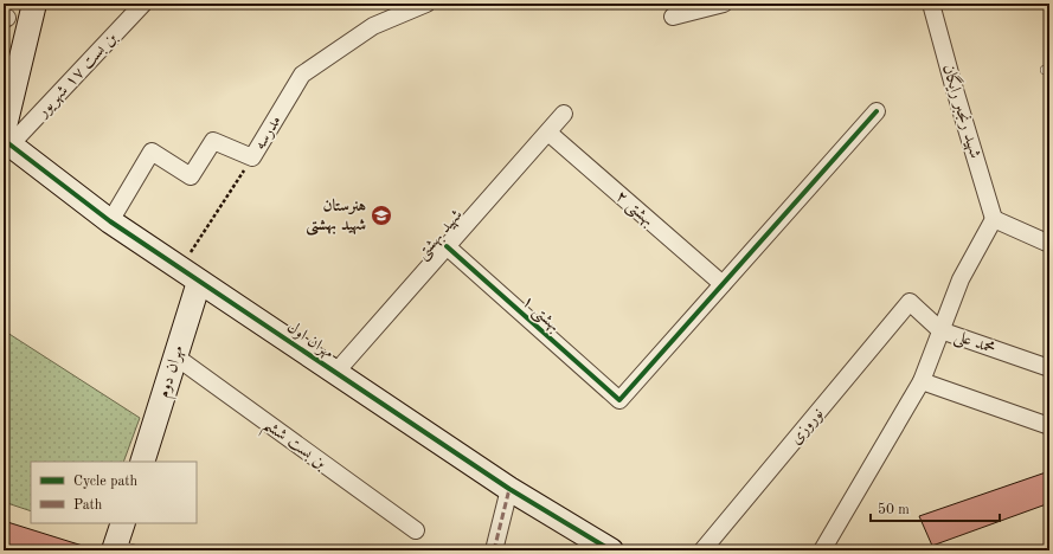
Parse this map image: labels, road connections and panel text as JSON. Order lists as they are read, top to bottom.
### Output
{
  "streets": {
    "street": [
      "بن بست ۱۷ شهریور",
      "شهید رنجبر رایگان",
      "مدرسه",
      "بهشتی ۲",
      "شهید بهشتی",
      "بهشتی ۱",
      "مهران اول",
      "محمد علی",
      "مهران دوم",
      "نوروزی",
      "بن بست ششم"
    ]
  },
  "crossings": [
    ["بن بست ۱۷ شهریور", "مهران اول"],
    ["مدرسه", "مهران اول"],
    ["بهشتی ۲", "شهید بهشتی"],
    ["بهشتی ۲", "بهشتی ۱"],
    ["شهید بهشتی", "بهشتی ۱"],
    ["شهید بهشتی", "مهران اول"],
    ["مهران اول", "مهران دوم"],
    ["محمد علی", "نوروزی"],
    ["مهران دوم", "بن بست ششم"]
  ],
  "places": {
    "school or university": ["هنرستان شهید بهشتی"]
  },
  "legend": ["Cycle path", "Path"],
  "scale_bar": "50 m"
}
